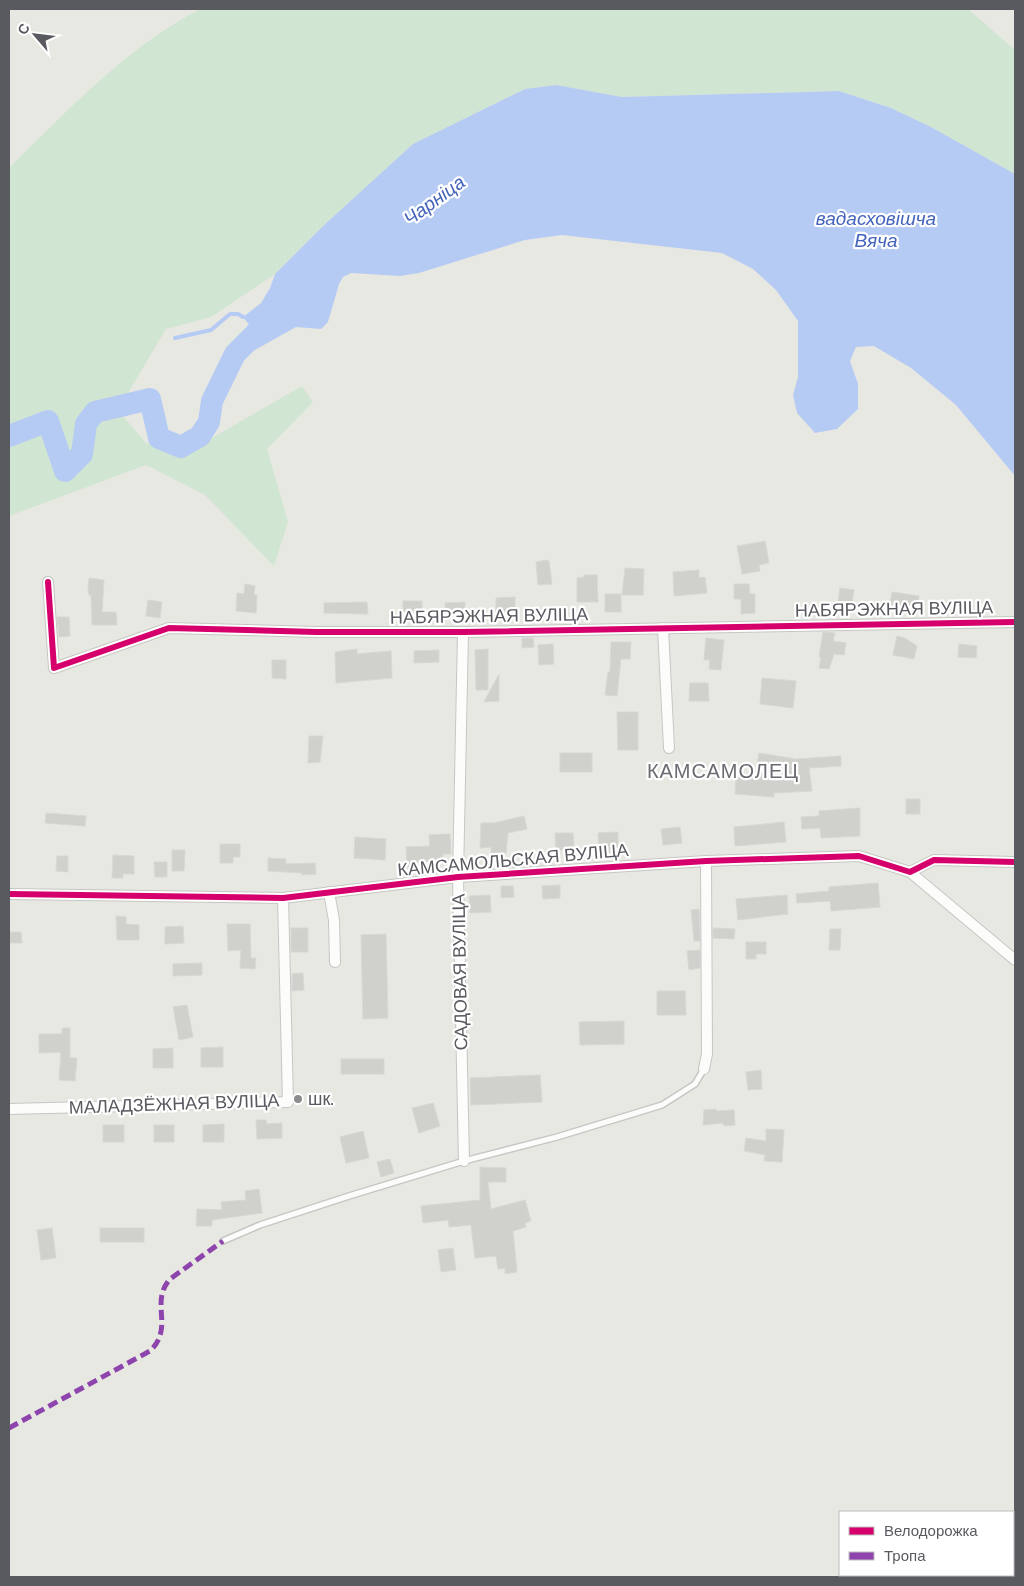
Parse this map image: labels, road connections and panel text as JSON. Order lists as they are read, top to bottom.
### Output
{
  "streets": {
    "street": [
      "НАБЯРЭЖНАЯ ВУЛІЦА",
      "КАМСАМОЛЬСКАЯ ВУЛІЦА",
      "САДОВАЯ ВУЛІЦА",
      "МАЛАДЗЁЖНАЯ ВУЛІЦА"
    ]
  },
  "crossings": [
    ["НАБЯРЭЖНАЯ ВУЛІЦА", "САДОВАЯ ВУЛІЦА"],
    ["КАМСАМОЛЬСКАЯ ВУЛІЦА", "САДОВАЯ ВУЛІЦА"],
    ["КАМСАМОЛЬСКАЯ ВУЛІЦА", "МАЛАДЗЁЖНАЯ ВУЛІЦА"]
  ],
  "districts": ["КАМСАМОЛЕЦ"],
  "water": ["Чарніца", "вадасховішча Вяча"],
  "places": ["шк."],
  "legend": ["Велодорожка", "Тропа"],
  "north": "top left"
}
